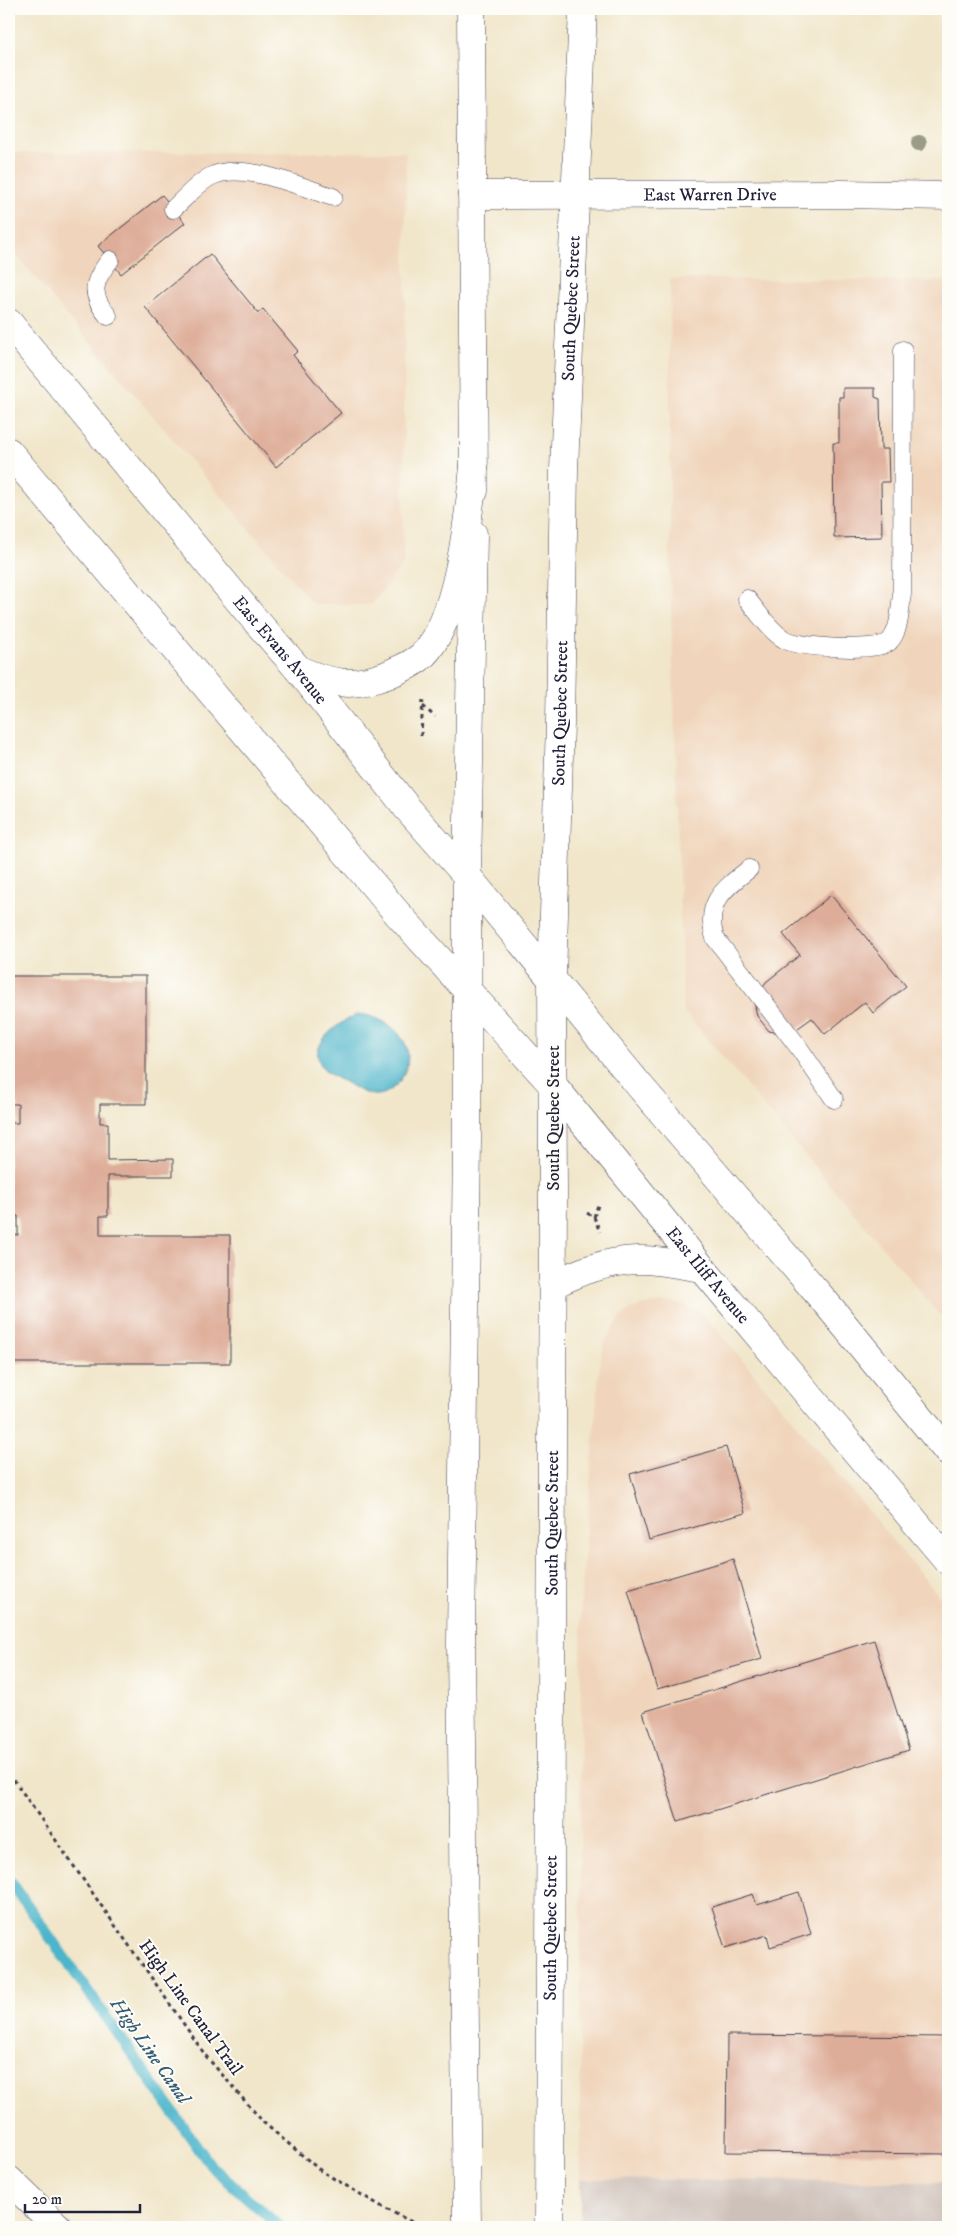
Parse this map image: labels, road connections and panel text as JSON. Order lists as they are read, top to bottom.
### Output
{
  "streets": {
    "main road": [
      "East Warren Drive",
      "South Quebec Street",
      "East Evans Avenue",
      "East Iliff Avenue"
    ],
    "path": ["High Line Canal Trail"]
  },
  "crossings": [
    ["East Warren Drive", "South Quebec Street"],
    ["South Quebec Street", "East Evans Avenue"],
    ["South Quebec Street", "East Iliff Avenue"]
  ],
  "water": ["High Line Canal"],
  "scale_bar": "20 m"
}
